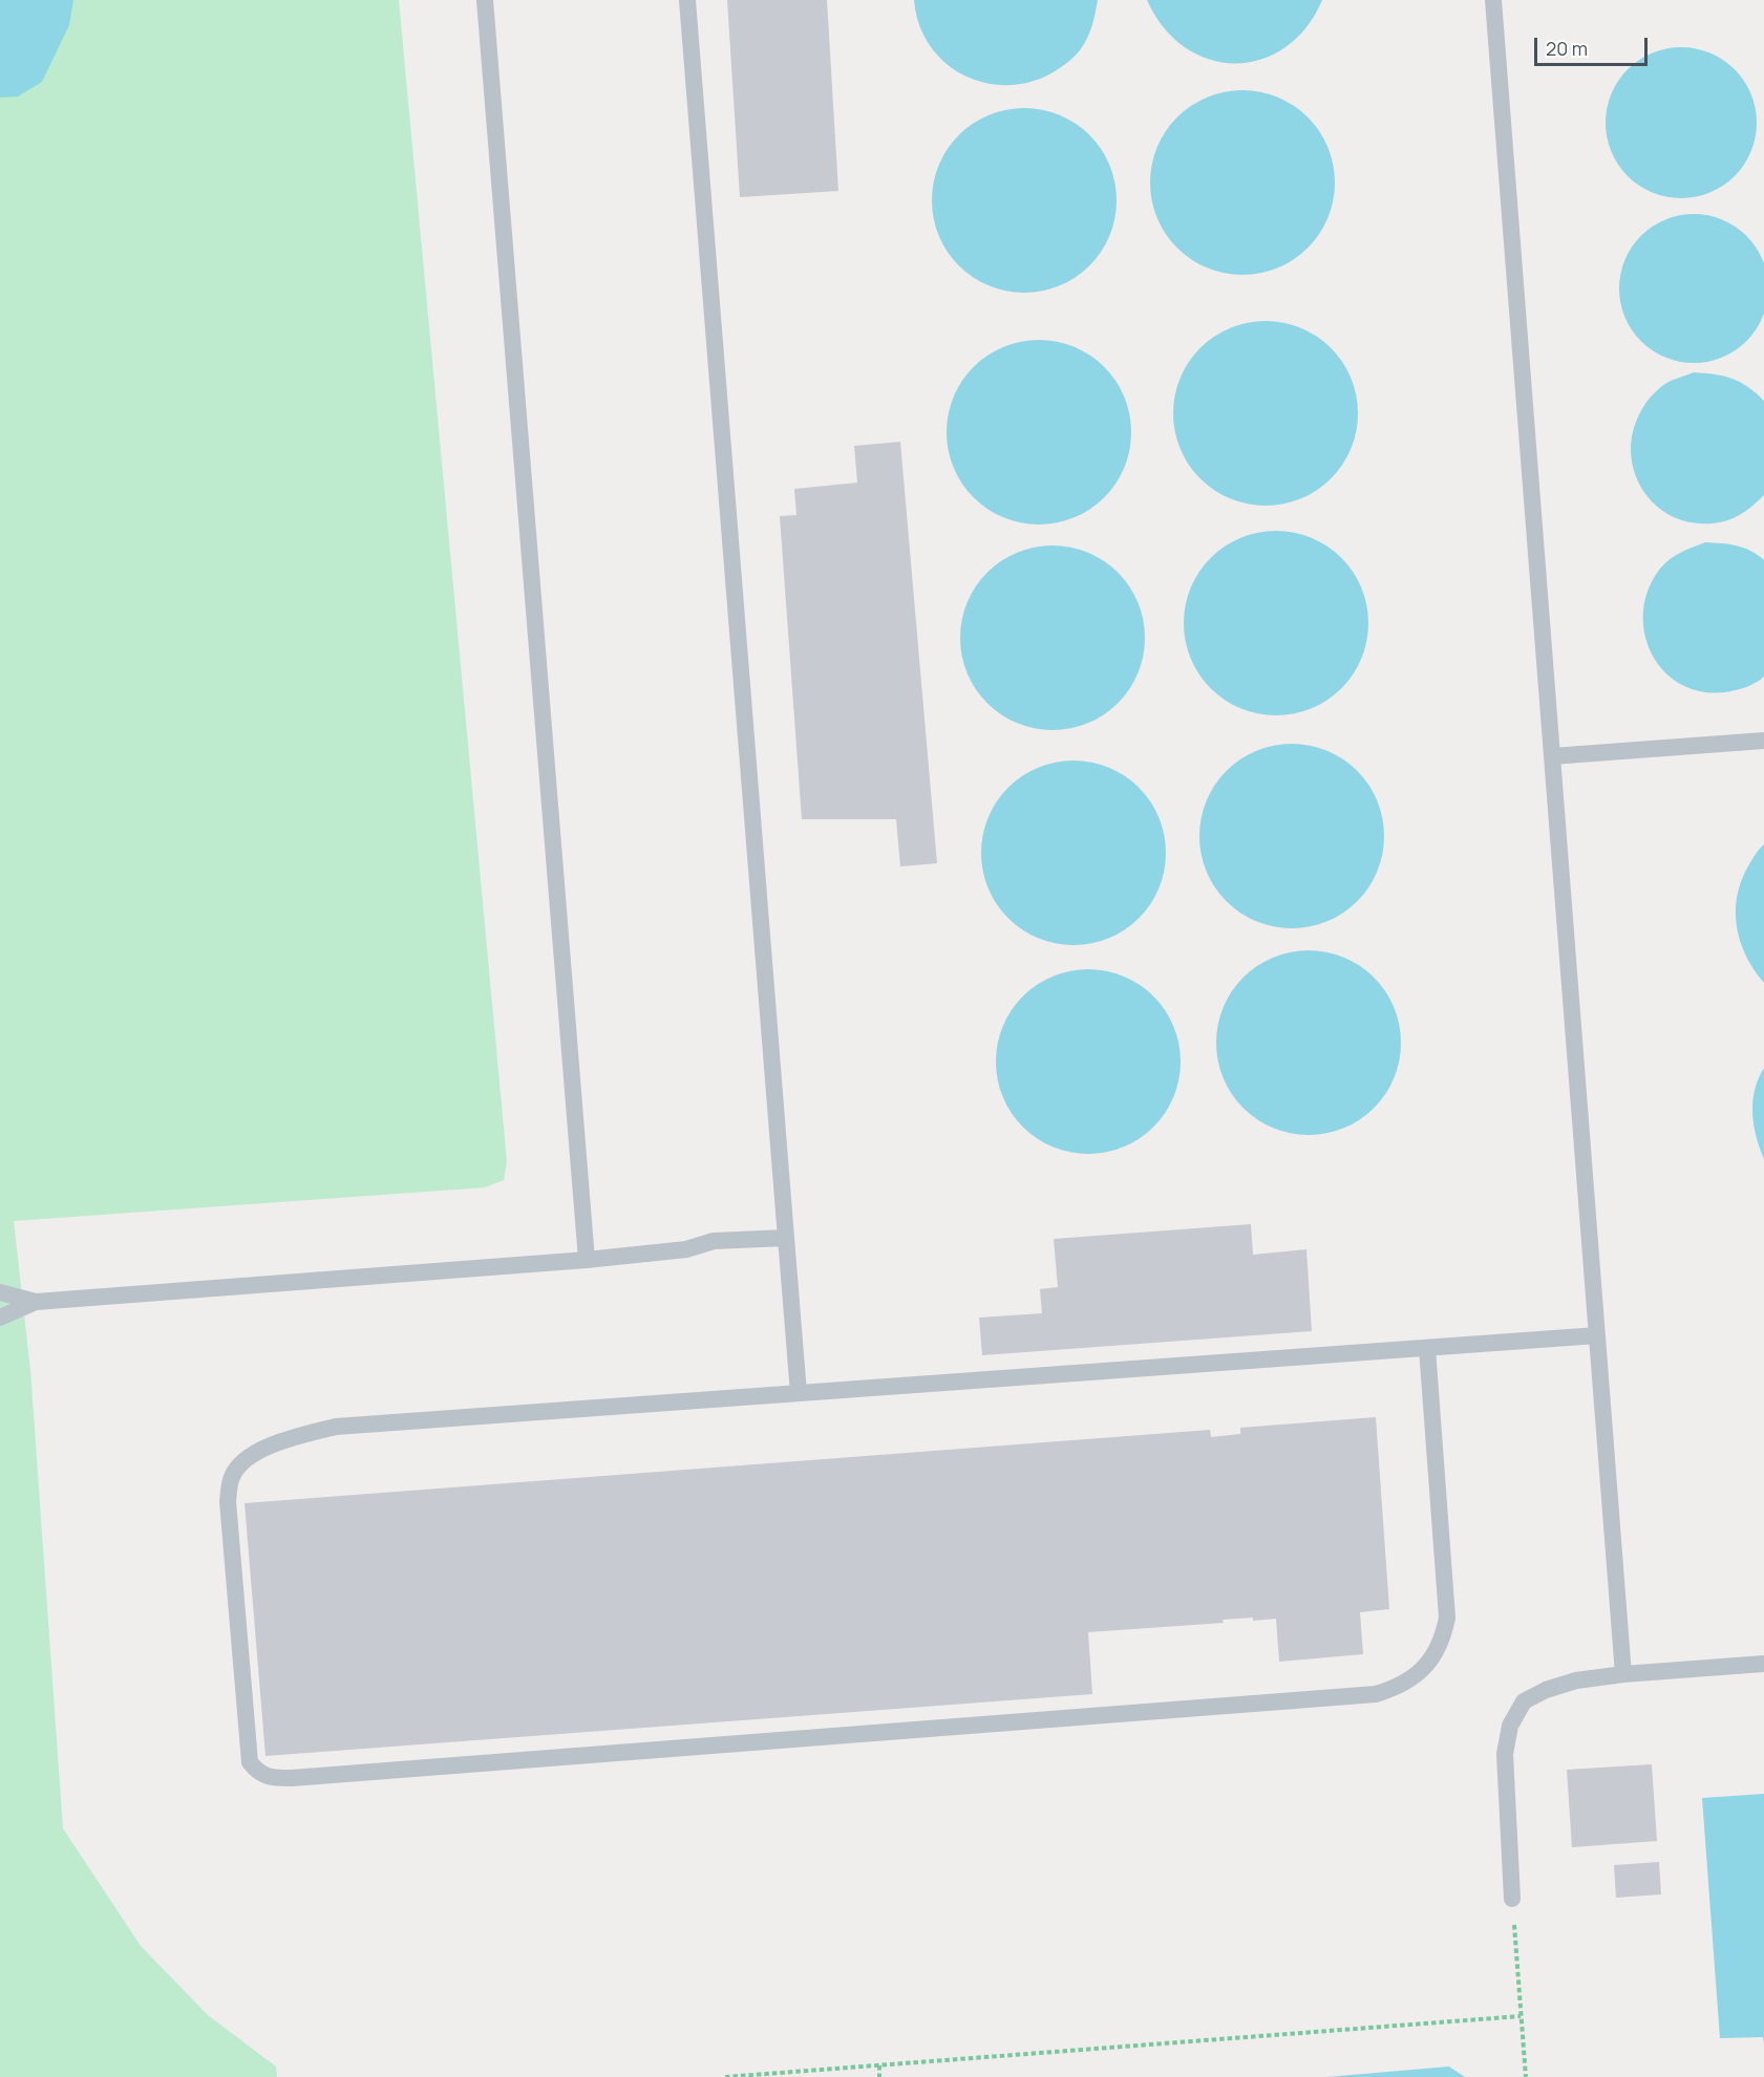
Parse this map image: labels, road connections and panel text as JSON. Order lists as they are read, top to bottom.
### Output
{
  "scale_bar": "20 m"
}
